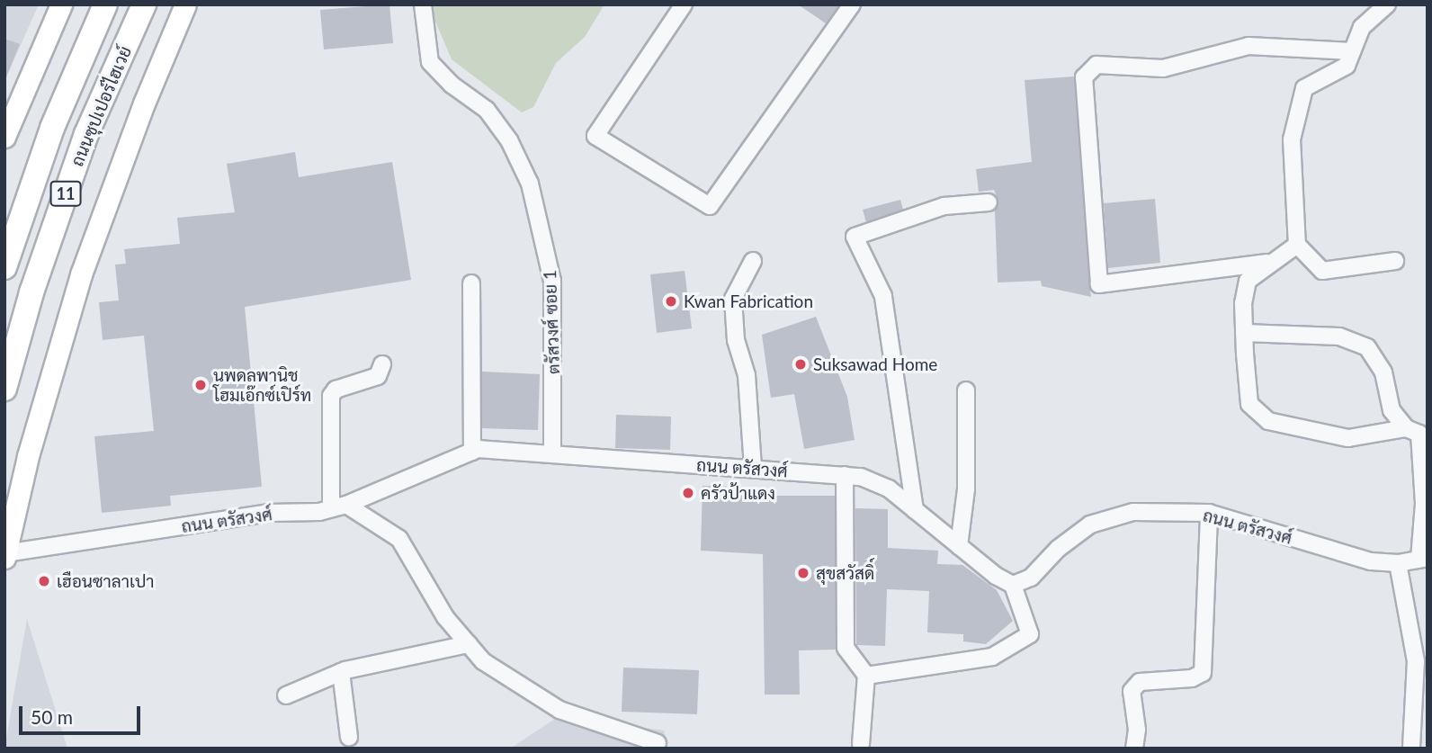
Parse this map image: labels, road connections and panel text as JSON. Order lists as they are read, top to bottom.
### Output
{
  "streets": {
    "highway": ["ถนนซุปเปอร์ไฮเวย์", "11"],
    "street": ["ตรัสวงศ์ ซอย 1", "ถนน ตรัสวงศ์"]
  },
  "crossings": [
    ["ตรัสวงศ์ ซอย 1", "ถนน ตรัสวงศ์"]
  ],
  "places": [
    "Kwan Fabrication",
    "Suksawad Home",
    "นพดลพานิช โฮมเอ๊กซ์เปิร์ท",
    "ครัวป้าแดง",
    "สุขสวัสดิ์",
    "เฮือนซาลาเปา"
  ],
  "scale_bar": "50 m"
}
